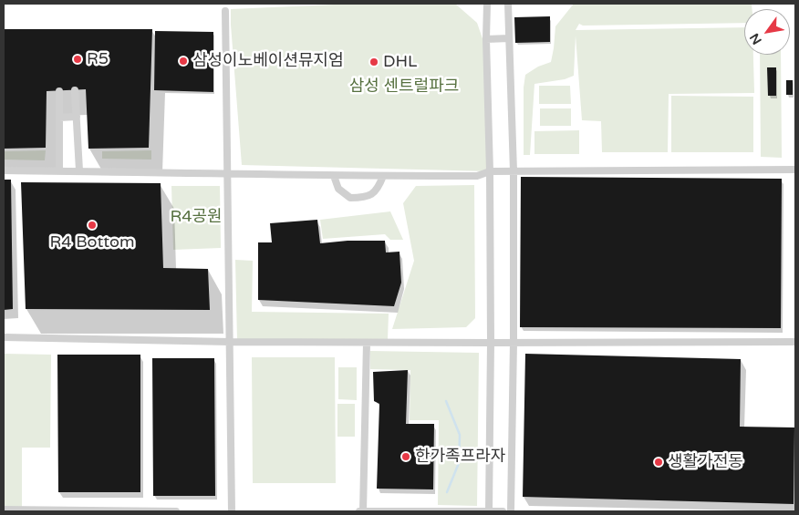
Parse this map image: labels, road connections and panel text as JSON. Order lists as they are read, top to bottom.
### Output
{
  "parks": ["삼성 센트럴파크", "R4공원"],
  "places": [
    "R5",
    "삼성이노베이션뮤지엄",
    "DHL",
    "R4 Bottom",
    "한가족프라자",
    "생활가전동"
  ],
  "north": "bottom left"
}
